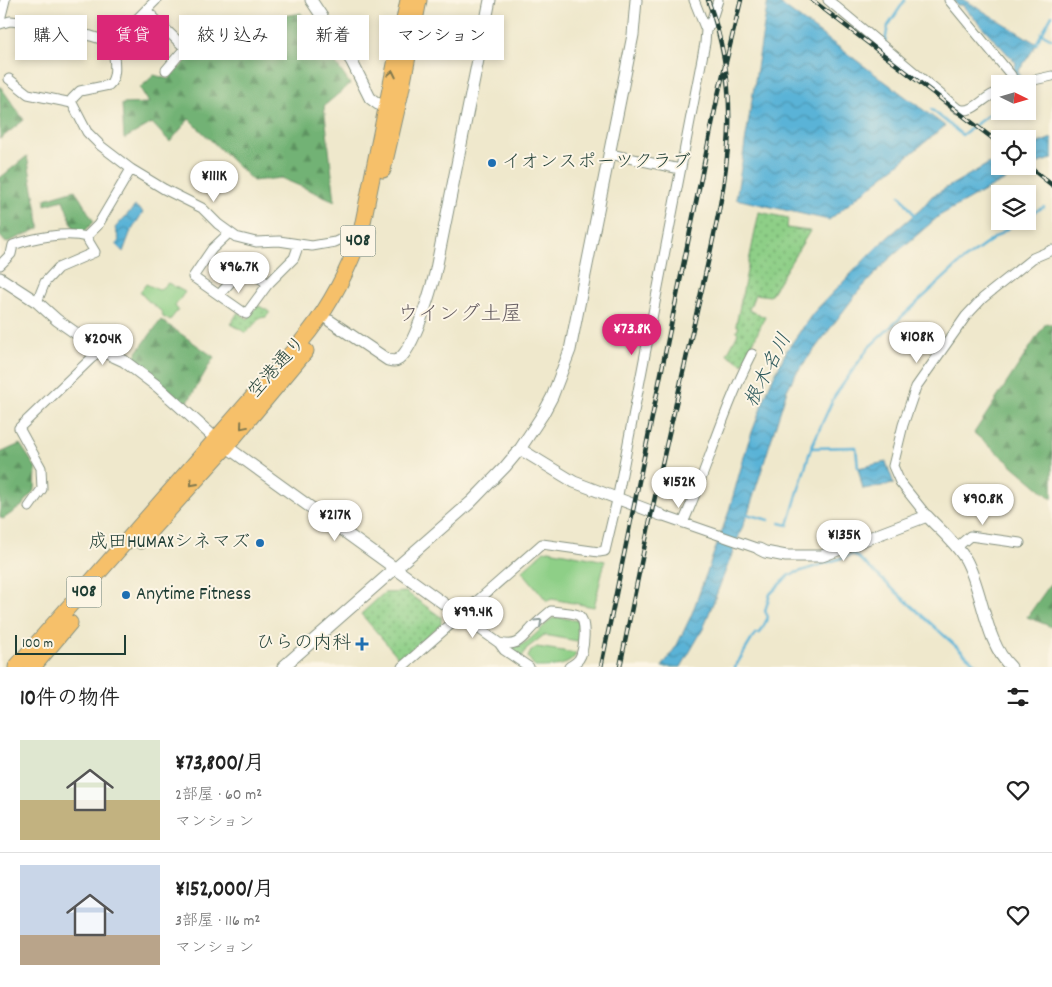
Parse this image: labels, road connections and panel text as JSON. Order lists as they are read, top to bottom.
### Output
{
  "streets": {
    "highway": ["408", "空港通り"]
  },
  "districts": ["ウイング土屋"],
  "water": ["根木名川"],
  "places": {
    "other": ["イオンスポーツクラブ", "成田HUMAXシネマズ", "Anytime Fitness"],
    "health": ["ひらの内科"]
  },
  "scale_bar": "100 m",
  "north": "right",
  "page": {
    "chip": [
      "購入",
      "賃貸",
      "絞り込み",
      "新着",
      "マンション"
    ],
    "price": [
      "¥111K",
      "¥96.7K",
      "¥73.8K",
      "¥108K",
      "¥204K",
      "¥152K",
      "¥90.8K",
      "¥217K",
      "¥135K",
      "¥99.4K"
    ],
    "scale": "100 m",
    "heading": "10件の物件",
    "list": [
      {
        "name": "¥73,800/月",
        "note": "2部屋 · 60 m² · マンション"
      },
      {
        "name": "¥152,000/月",
        "note": "3部屋 · 116 m² · マンション"
      }
    ]
  }
}
